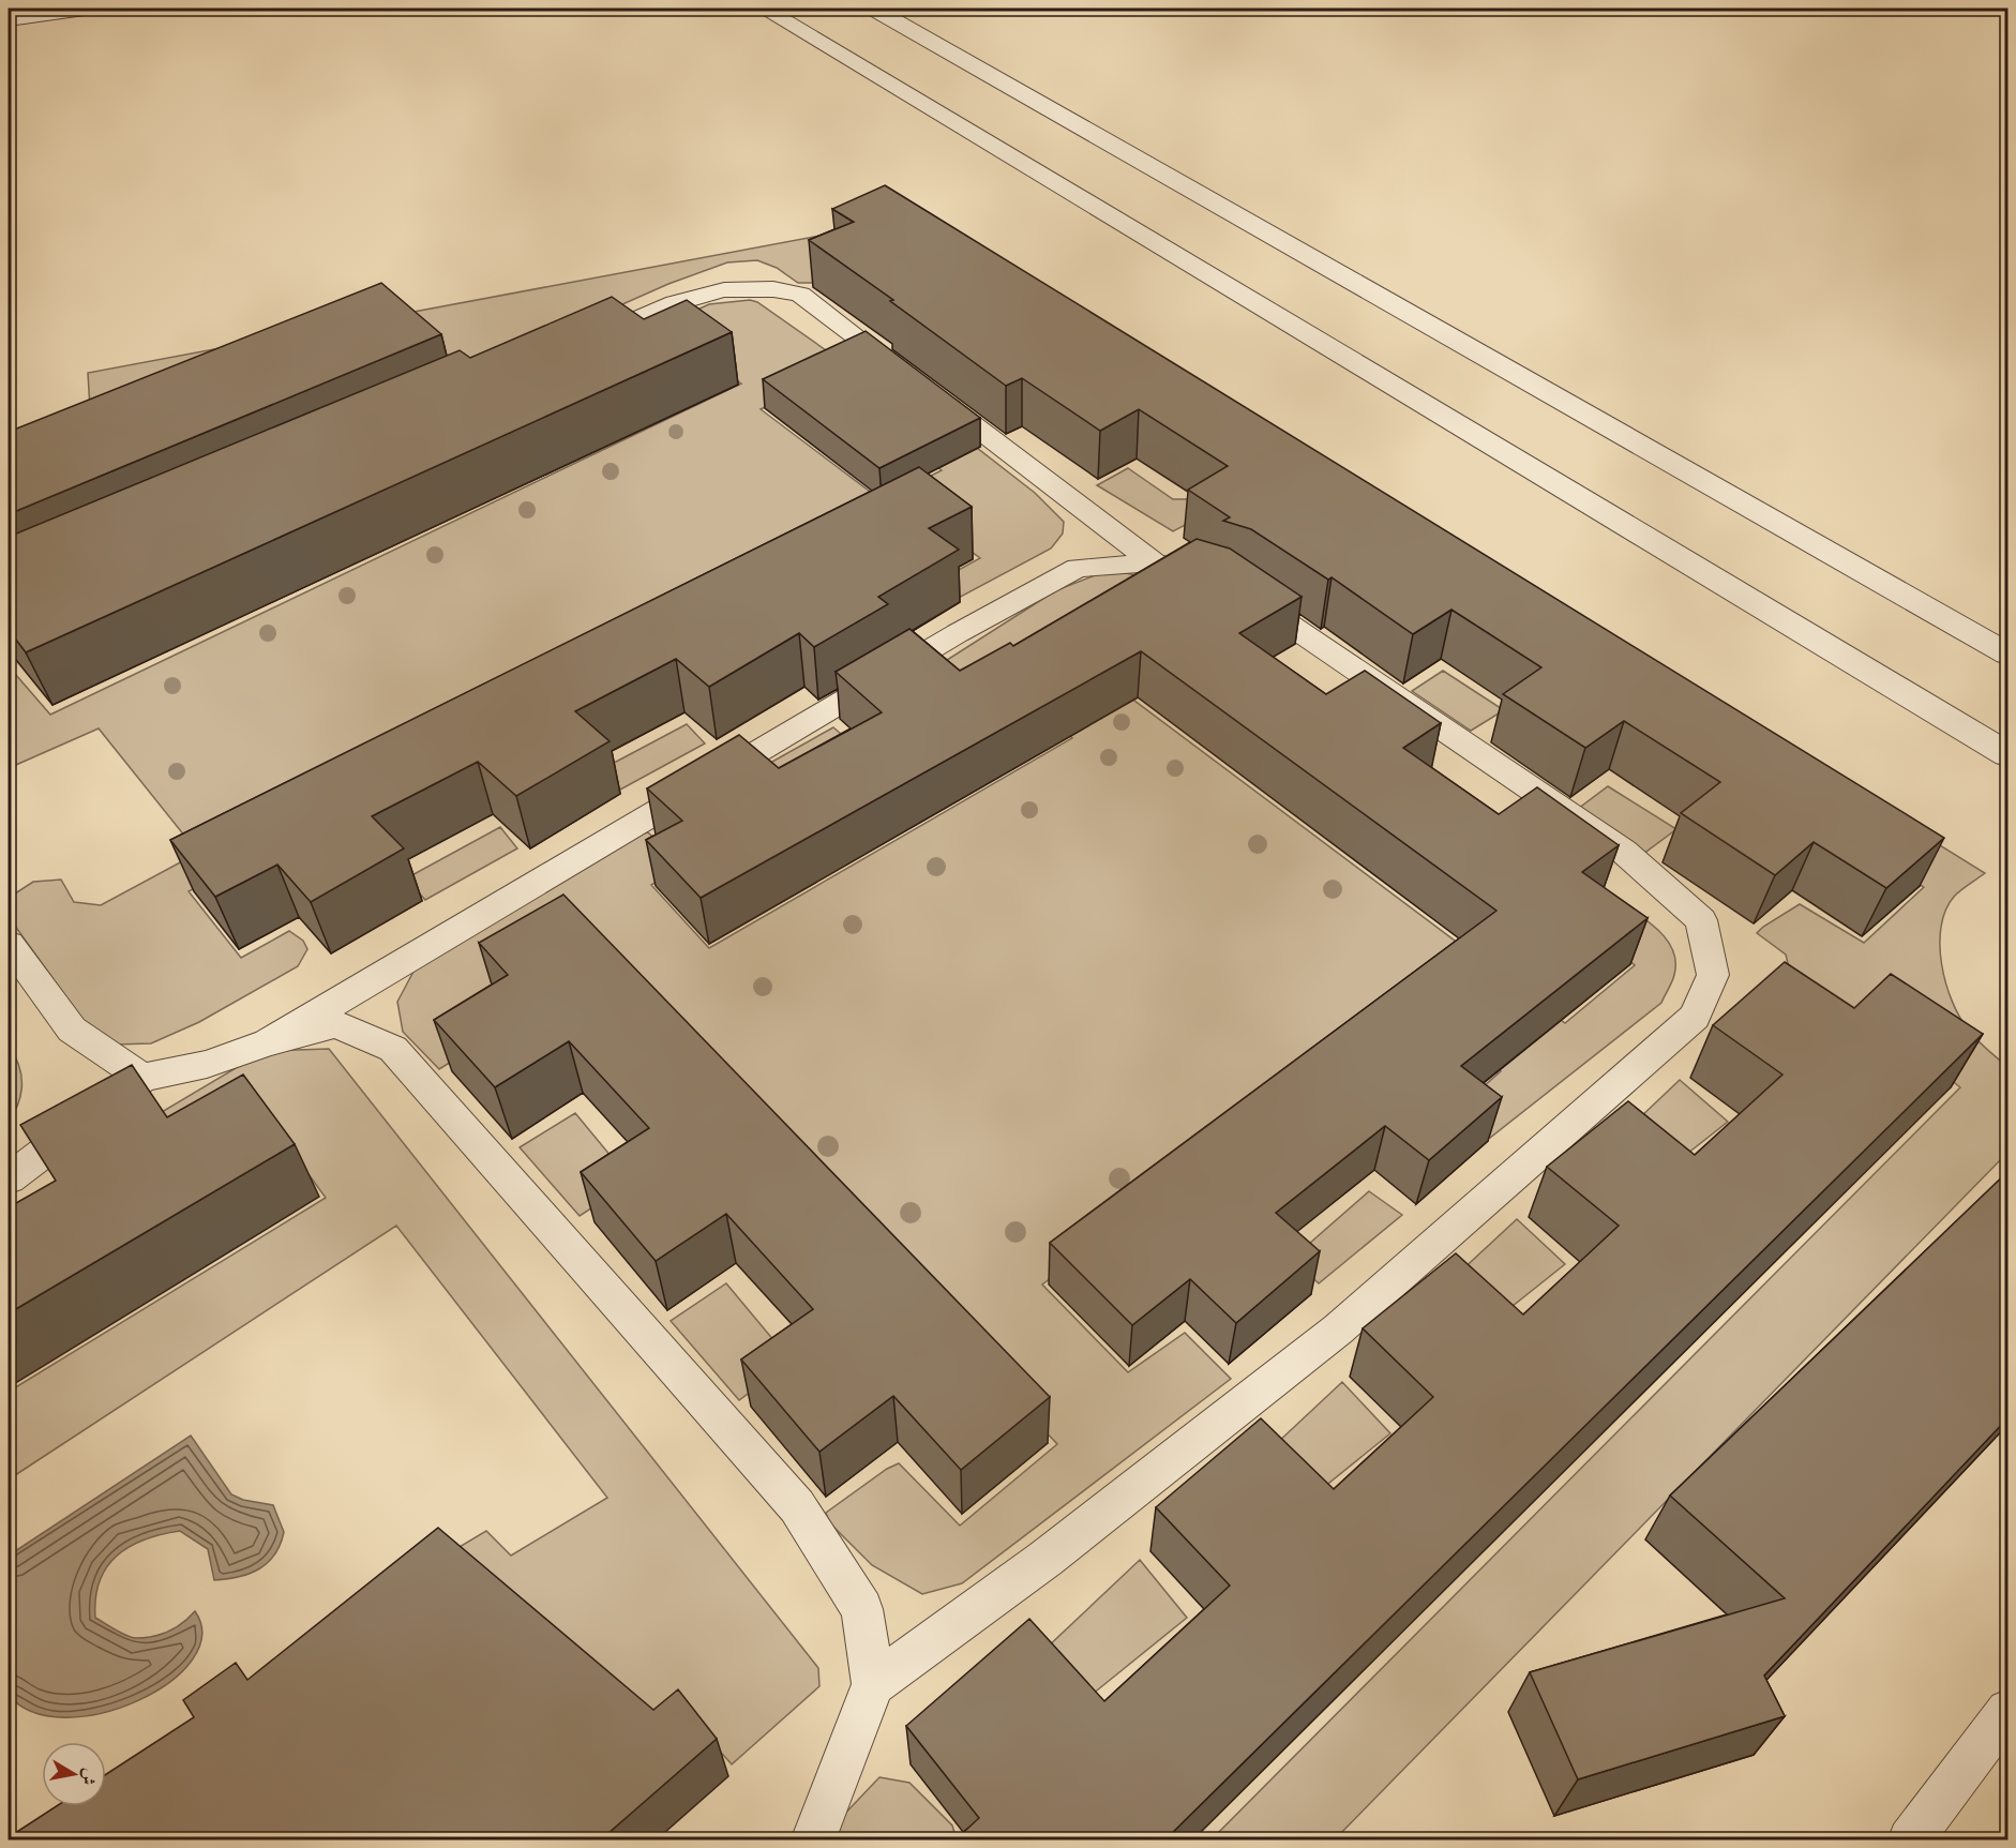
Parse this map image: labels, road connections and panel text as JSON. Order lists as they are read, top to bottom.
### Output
{
  "north": "right"
}
